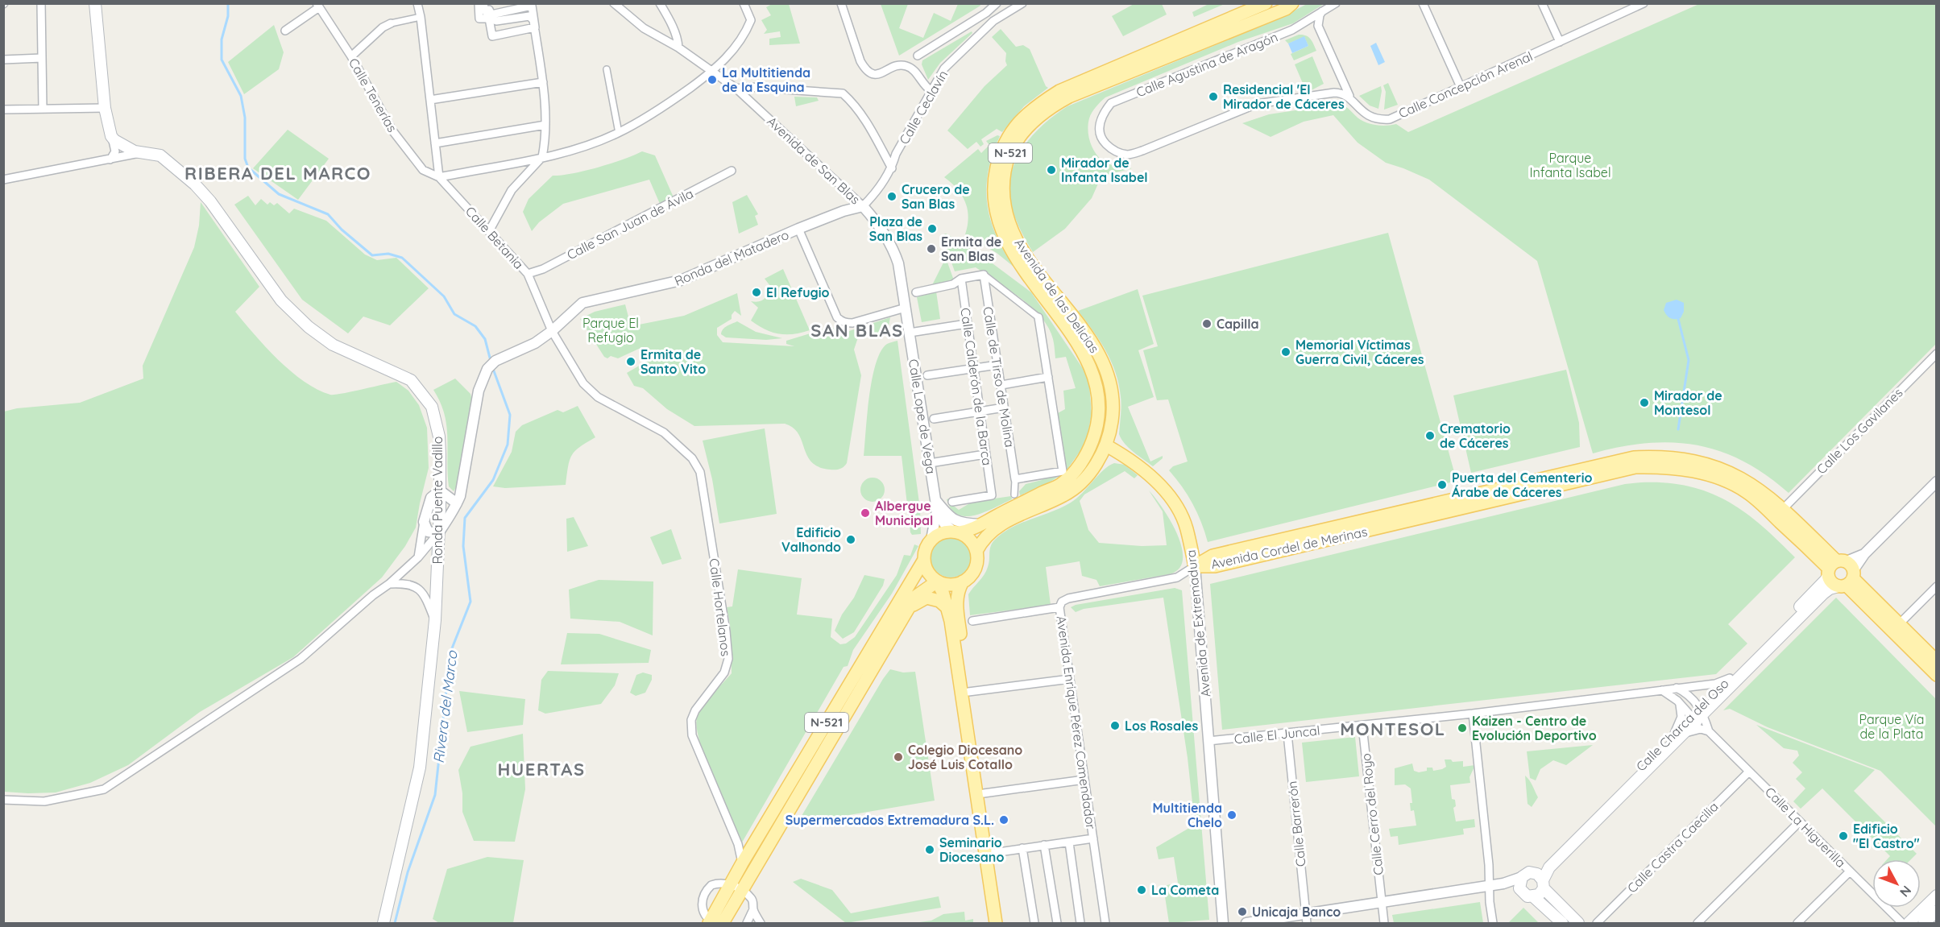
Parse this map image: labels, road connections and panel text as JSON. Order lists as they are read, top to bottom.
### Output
{
  "streets": {
    "main road": [
      "N-521",
      "Avenida de las Delicias",
      "Ronda Puente Vadillo",
      "Avenida Cordel de Merinas",
      "Avenida de Extremadura",
      "Calle Charca del Oso"
    ],
    "street": [
      "Calle Agustina de Aragón",
      "Calle Concepción Arenal",
      "Calle Tenerías",
      "Calle Ceclavín",
      "Avenida de San Blas",
      "Calle San Juan de Ávila",
      "Calle Betania",
      "Ronda del Matadero",
      "Calle de Tirso de Molina",
      "Calle Calderón de la Barca",
      "Calle Lope de Vega",
      "Calle Los Gavilanes",
      "Calle Hortelanos",
      "Avenida Enrique Pérez Comendador",
      "Calle El Juncal",
      "Calle Cerro del Royo",
      "Calle Barrerón",
      "Calle La Higuerilla",
      "Calle Castra Caecilia"
    ]
  },
  "crossings": [
    ["Calle Agustina de Aragón", "Calle Concepción Arenal"],
    ["Calle Tenerías", "Calle Betania"],
    ["Calle Ceclavín", "Avenida de San Blas"],
    ["Calle Ceclavín", "Ronda del Matadero"],
    ["N-521", "Avenida de las Delicias"],
    ["N-521", "Calle Lope de Vega"],
    ["N-521", "Calle Hortelanos"],
    ["Avenida de San Blas", "Ronda del Matadero"],
    ["Avenida de San Blas", "Calle Lope de Vega"],
    ["Calle San Juan de Ávila", "Calle Betania"],
    ["Calle Betania", "Ronda del Matadero"],
    ["Calle Betania", "Ronda Puente Vadillo"],
    ["Calle Betania", "Calle Hortelanos"],
    ["Ronda del Matadero", "Ronda Puente Vadillo"],
    ["Avenida de las Delicias", "Calle Lope de Vega"],
    ["Avenida de las Delicias", "Avenida de Extremadura"],
    ["Calle Los Gavilanes", "Avenida Cordel de Merinas"],
    ["Avenida Cordel de Merinas", "Avenida de Extremadura"],
    ["Avenida Cordel de Merinas", "Avenida Enrique Pérez Comendador"],
    ["Avenida Cordel de Merinas", "Calle Charca del Oso"],
    ["Avenida de Extremadura", "Avenida Enrique Pérez Comendador"],
    ["Avenida de Extremadura", "Calle El Juncal"],
    ["Calle Charca del Oso", "Calle El Juncal"],
    ["Calle Charca del Oso", "Calle La Higuerilla"],
    ["Calle El Juncal", "Calle Cerro del Royo"],
    ["Calle El Juncal", "Calle Barrerón"],
    ["Calle La Higuerilla", "Calle Castra Caecilia"]
  ],
  "districts": [
    "RIBERA DEL MARCO",
    "SAN BLAS",
    "MONTESOL",
    "HUERTAS"
  ],
  "water": ["Rivera del Marco"],
  "parks": ["Parque Infanta Isabel", "Parque El Refugio", "Parque Vía de la Plata"],
  "places": [
    "La Multitienda de la Esquina",
    "Residencial 'El Mirador de Cáceres",
    "Mirador de Infanta Isabel",
    "Crucero de San Blas",
    "Plaza de San Blas",
    "Ermita de San Blas",
    "El Refugio",
    "Capilla",
    "Memorial Víctimas Guerra Civil, Cáceres",
    "Ermita de Santo Vito",
    "Mirador de Montesol",
    "Crematorio de Cáceres",
    "Puerta del Cementerio Árabe de Cáceres",
    "Albergue Municipal",
    "Edificio Valhondo",
    "Los Rosales",
    "Kaizen - Centro de Evolución Deportivo",
    "Colegio Diocesano José Luis Cotallo",
    "Multitienda Chelo",
    "Supermercados Extremadura S.L.",
    "Edificio \"El Castro\"",
    "Seminario Diocesano",
    "La Cometa",
    "Unicaja Banco"
  ],
  "north": "bottom right"
}
